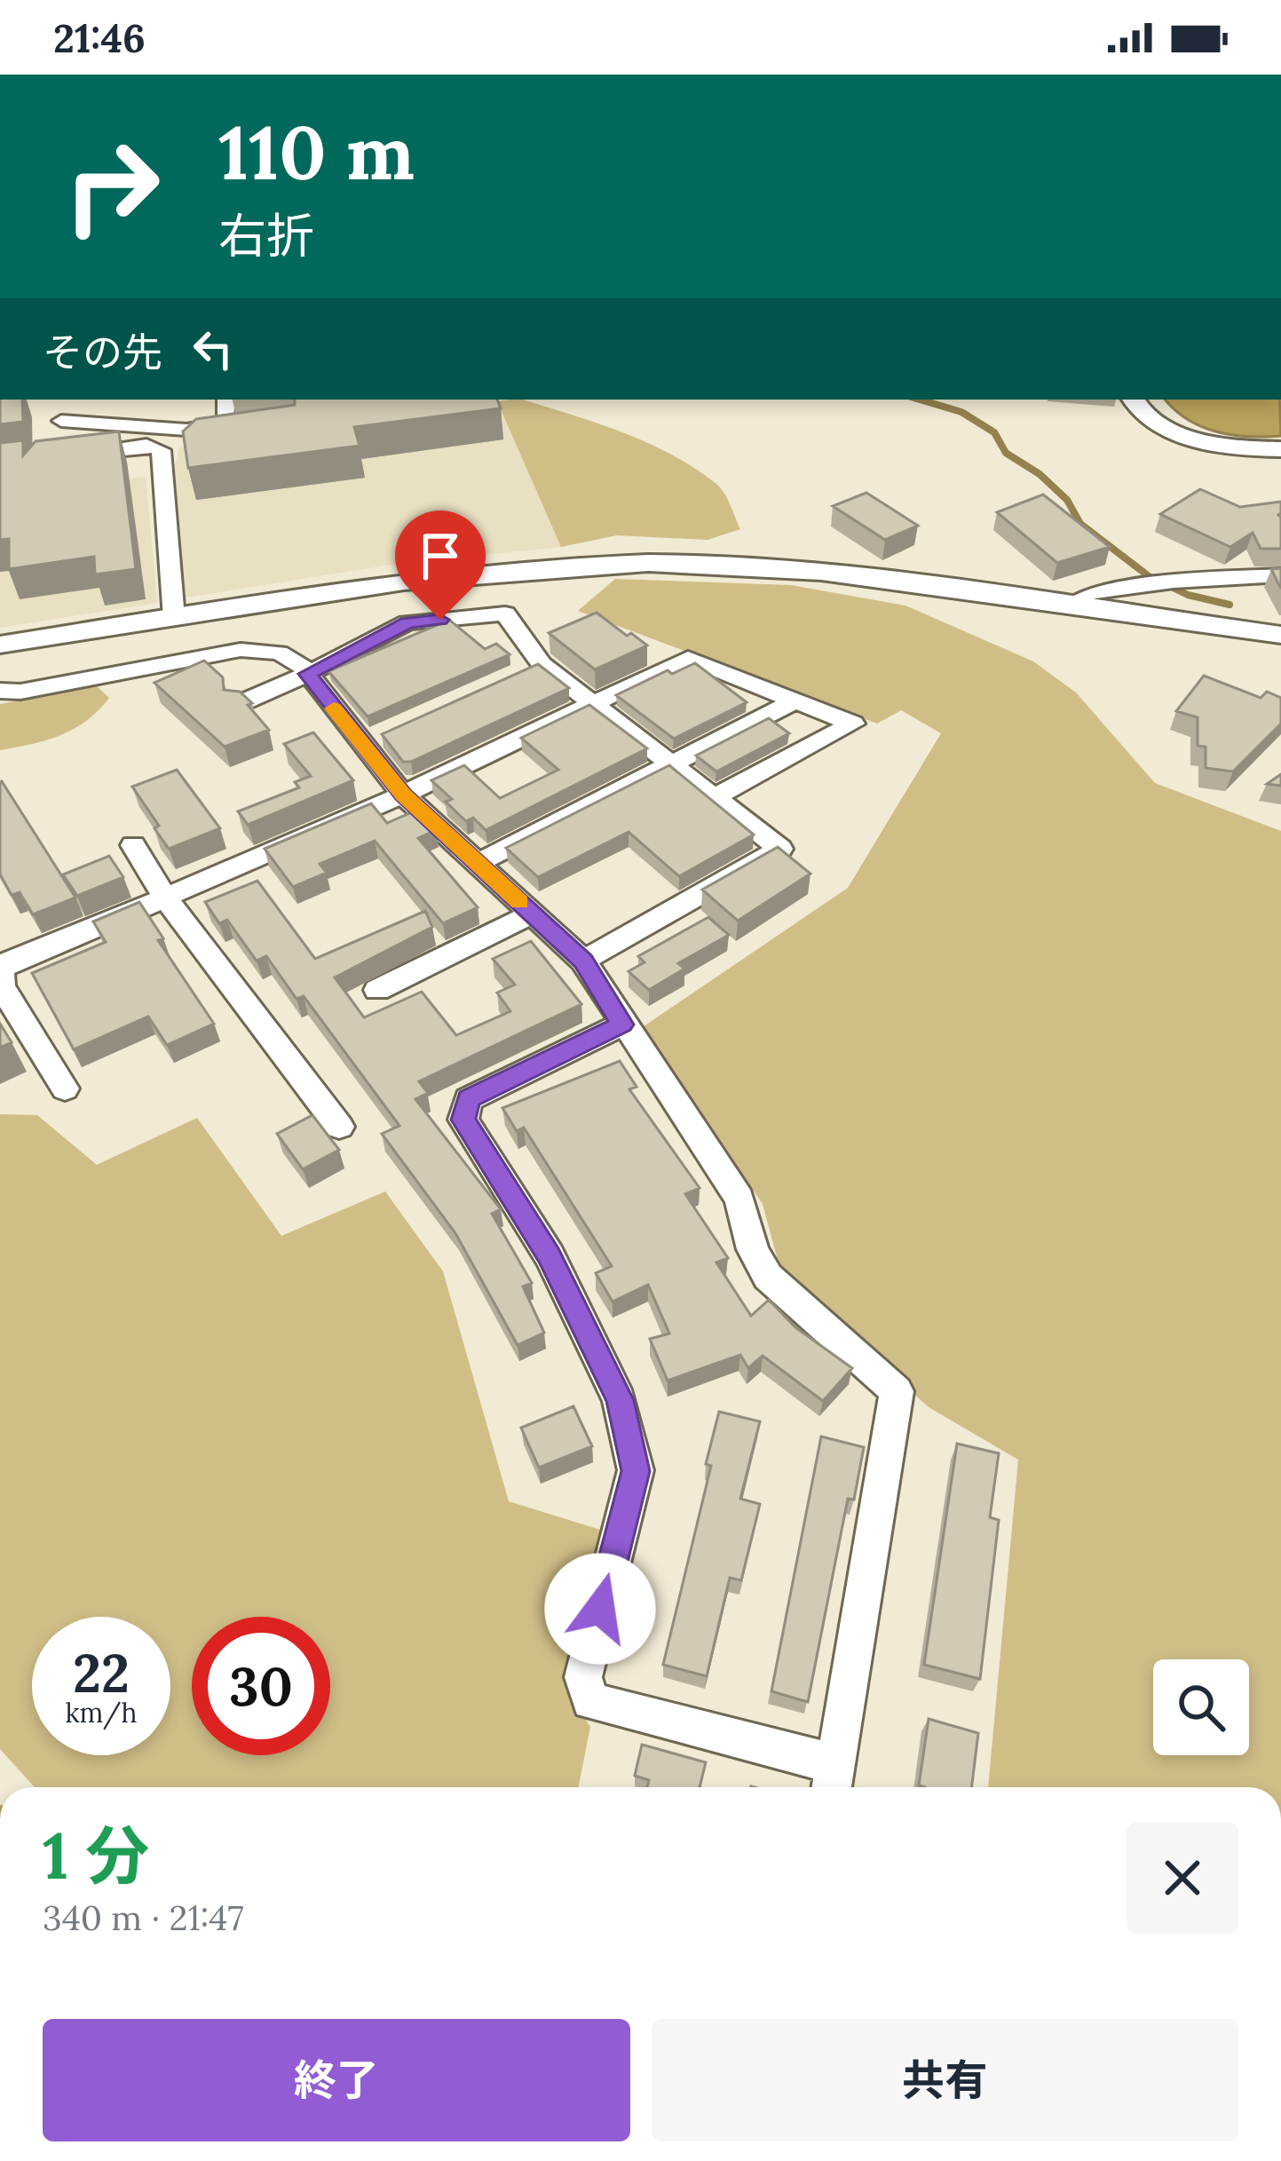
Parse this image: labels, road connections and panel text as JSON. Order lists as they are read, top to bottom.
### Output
{
  "page": {
    "status": "21:46",
    "turn": ["110 m", "右折"],
    "then": "その先",
    "speed": "22 km/h",
    "limit": "30",
    "heading": ["1 分", "340 m · 21:47"],
    "buttons": ["終了", "共有"]
  }
}
